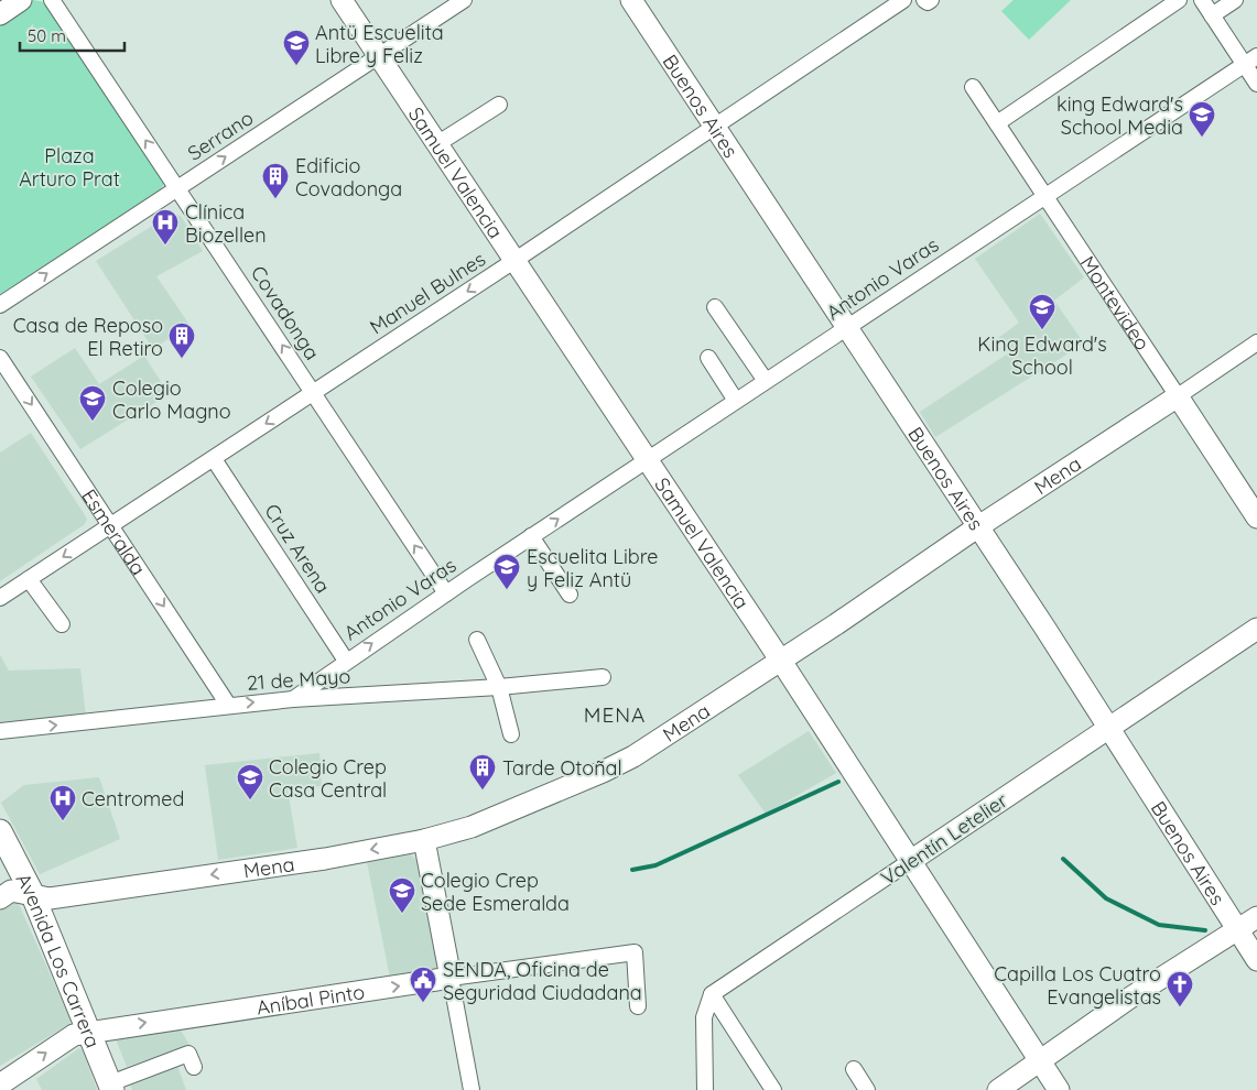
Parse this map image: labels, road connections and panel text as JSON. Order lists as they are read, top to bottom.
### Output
{
  "streets": {
    "main road": ["Avenida Los Carrera"],
    "street": [
      "Buenos Aires",
      "Serrano",
      "Samuel Valencia",
      "Antonio Varas",
      "Manuel Bulnes",
      "Montevideo",
      "Covadonga",
      "Mena",
      "Esmeralda",
      "Cruz Arena",
      "21 de Mayo",
      "Valentín Letelier",
      "Aníbal Pinto"
    ]
  },
  "crossings": [
    ["Buenos Aires", "Antonio Varas"],
    ["Buenos Aires", "Manuel Bulnes"],
    ["Buenos Aires", "Mena"],
    ["Buenos Aires", "Valentín Letelier"],
    ["Serrano", "Samuel Valencia"],
    ["Serrano", "Covadonga"],
    ["Samuel Valencia", "Antonio Varas"],
    ["Samuel Valencia", "Manuel Bulnes"],
    ["Samuel Valencia", "Mena"],
    ["Samuel Valencia", "Valentín Letelier"],
    ["Antonio Varas", "Montevideo"],
    ["Antonio Varas", "Covadonga"],
    ["Antonio Varas", "Cruz Arena"],
    ["Antonio Varas", "21 de Mayo"],
    ["Manuel Bulnes", "Covadonga"],
    ["Manuel Bulnes", "Esmeralda"],
    ["Manuel Bulnes", "Cruz Arena"],
    ["Montevideo", "Mena"],
    ["Mena", "Avenida Los Carrera"],
    ["Esmeralda", "21 de Mayo"],
    ["Avenida Los Carrera", "Aníbal Pinto"]
  ],
  "one_way": [
    "Serrano",
    "Manuel Bulnes",
    "Covadonga",
    "Esmeralda",
    "21 de Mayo",
    "Aníbal Pinto"
  ],
  "districts": ["MENA"],
  "parks": ["Plaza Arturo Prat"],
  "places": {
    "school or university": [
      "Antü Escuelita Libre y Feliz",
      "king Edward's School Media",
      "King Edward's School",
      "Colegio Carlo Magno",
      "Escuelita Libre y Feliz Antü",
      "Colegio Crep Casa Central",
      "Colegio Crep Sede Esmeralda"
    ],
    "building": ["Edificio Covadonga", "Casa de Reposo El Retiro", "Tarde Otoñal"],
    "hospital": ["Clínica Biozellen", "Centromed"],
    "public building": ["SENDA, Oficina de Seguridad Ciudadana"],
    "church": ["Capilla Los Cuatro Evangelistas"]
  },
  "scale_bar": "50 m"
}
